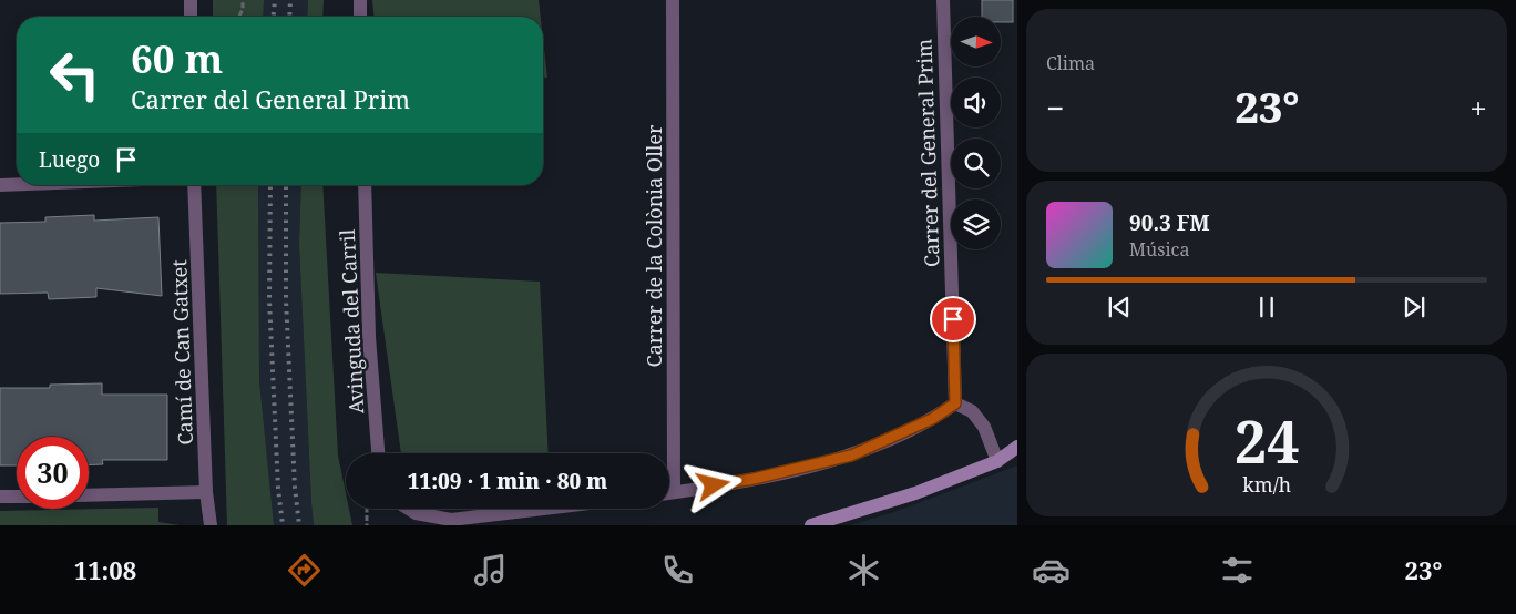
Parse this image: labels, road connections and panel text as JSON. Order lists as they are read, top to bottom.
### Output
{
  "streets": {
    "street": [
      "Carrer del General Prim",
      "Carrer de la Colònia Oller",
      "Avinguda del Carril",
      "Camí de Can Gatxet"
    ]
  },
  "north": "right",
  "page": {
    "tile": "Clima",
    "turn": ["60 m", "Carrer del General Prim"],
    "heat": ["−", "23°", "+"],
    "then": "Luego",
    "song": ["90.3 FM", "Música"],
    "limit": "30",
    "trip": "11:09 · 1 min · 80 m",
    "tabs": ["11:08", "23°"],
    "gauge": ["24", "km/h"]
  }
}
